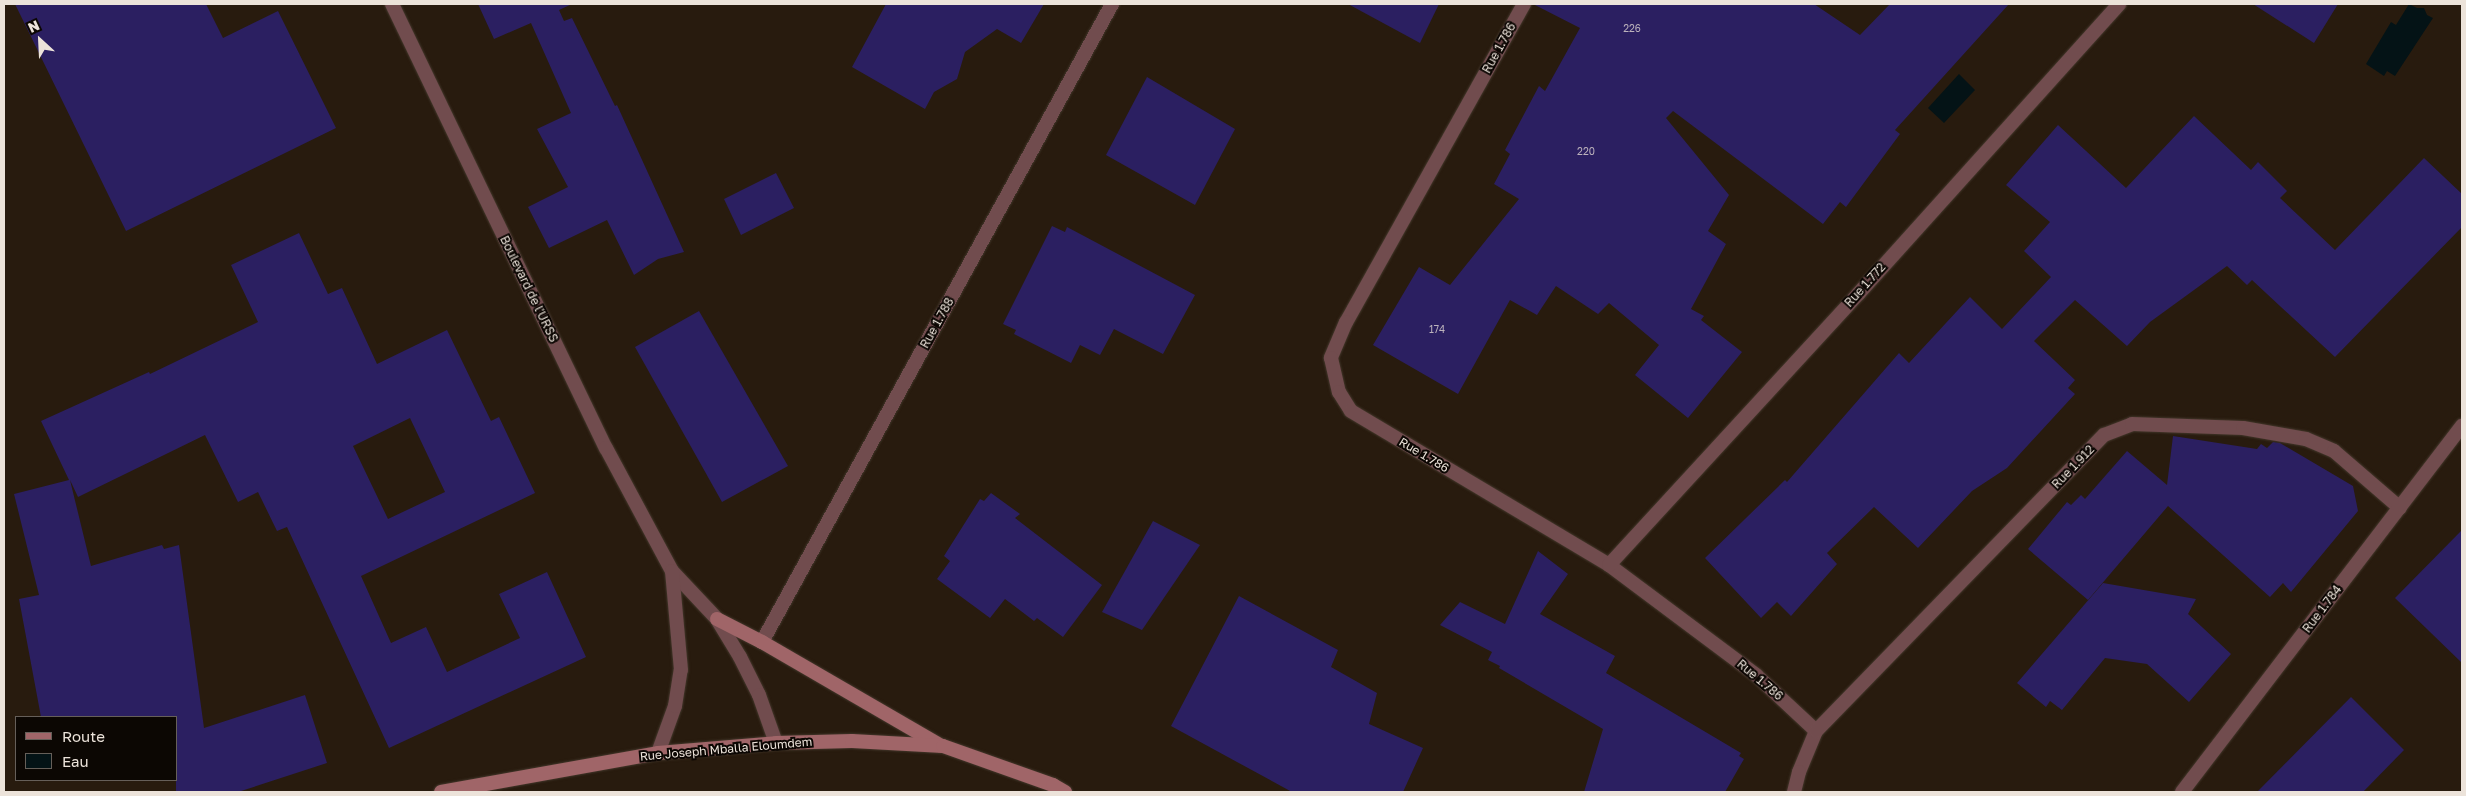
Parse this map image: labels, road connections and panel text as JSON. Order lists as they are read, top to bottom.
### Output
{
  "streets": {
    "main road": ["Rue Joseph Mballa Eloumdem"],
    "street": [
      "Rue 1.786",
      "Rue 1.772",
      "Boulevard de l'URSS",
      "Rue 1.788",
      "Rue 1.912",
      "Rue 1.784"
    ]
  },
  "crossings": [
    ["Rue 1.786", "Rue 1.772"],
    ["Rue 1.786", "Rue 1.912"],
    ["Rue 1.912", "Rue 1.784"]
  ],
  "house_numbers": ["226", "220", "174"],
  "legend": ["Route", "Eau"],
  "north": "top left"
}
